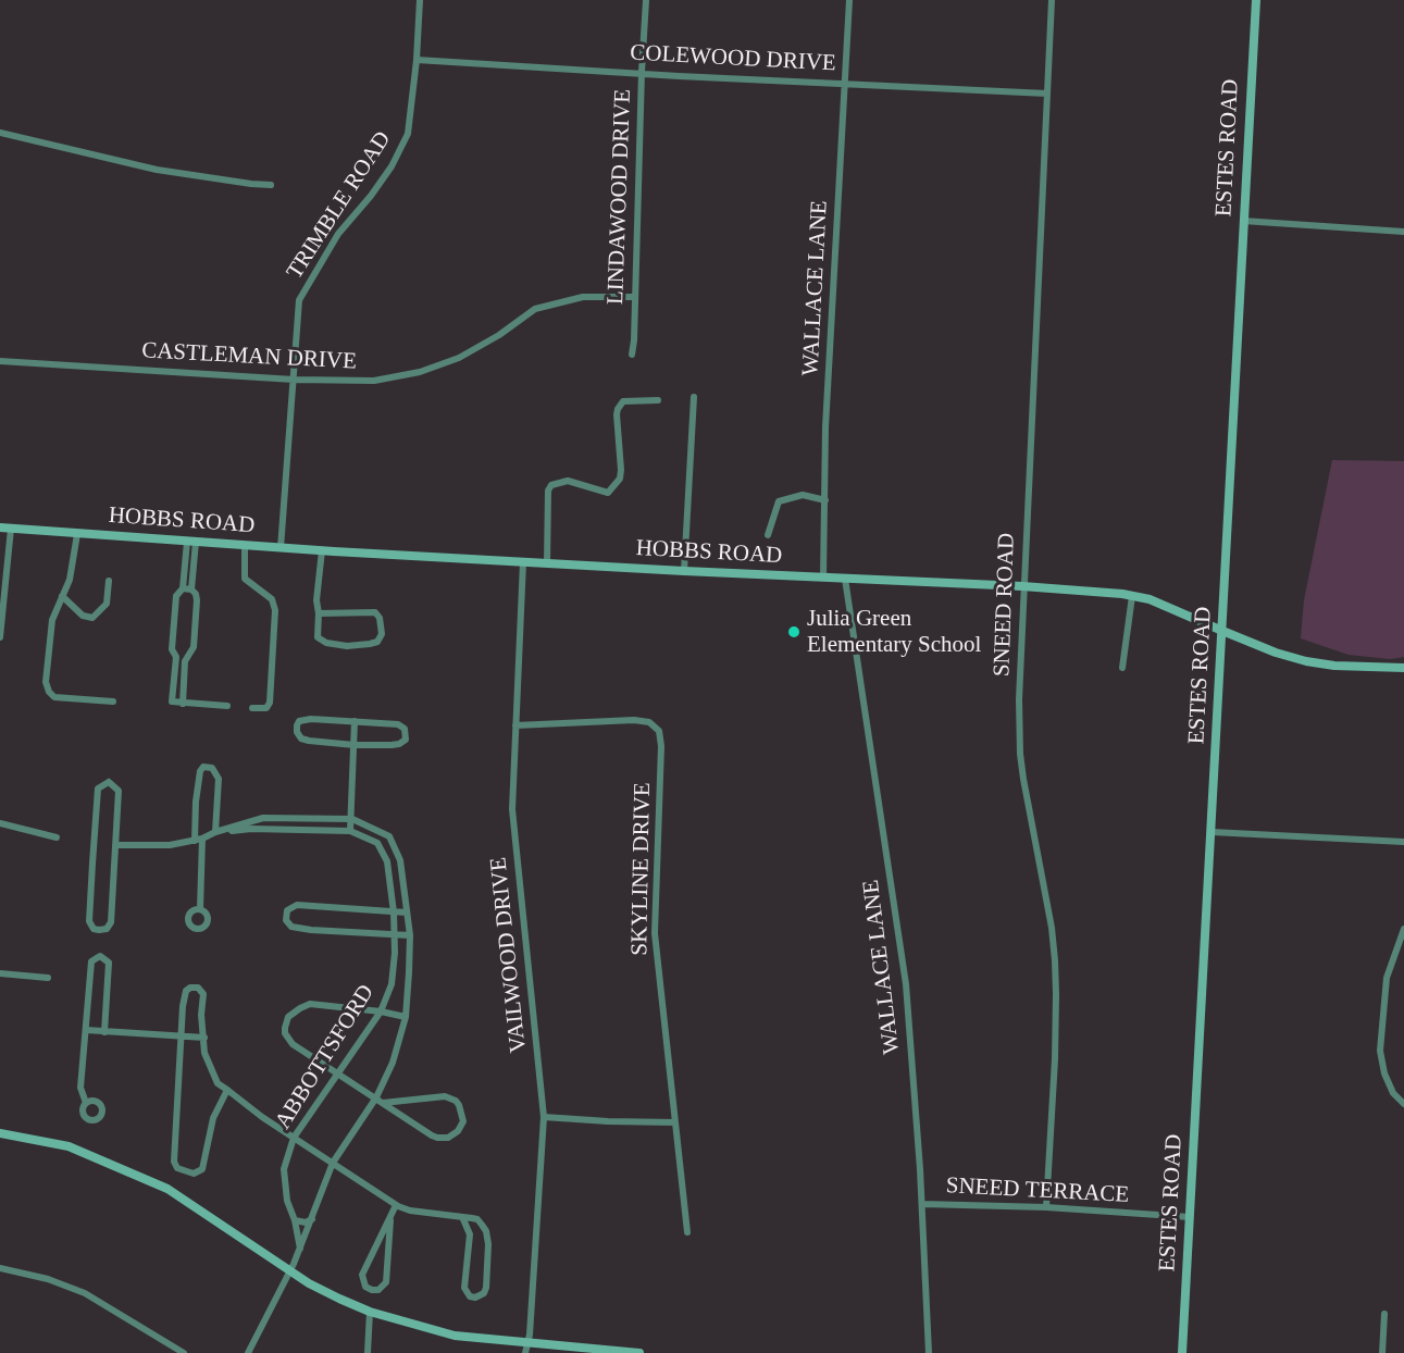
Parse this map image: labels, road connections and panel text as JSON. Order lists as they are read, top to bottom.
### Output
{
  "streets": {
    "main road": ["ESTES ROAD", "HOBBS ROAD"],
    "street": [
      "COLEWOOD DRIVE",
      "LINDAWOOD DRIVE",
      "TRIMBLE ROAD",
      "WALLACE LANE",
      "CASTLEMAN DRIVE",
      "SNEED ROAD",
      "SKYLINE DRIVE",
      "VAILWOOD DRIVE",
      "ABBOTTSFORD",
      "SNEED TERRACE"
    ]
  },
  "crossings": [
    ["COLEWOOD DRIVE", "LINDAWOOD DRIVE"],
    ["COLEWOOD DRIVE", "TRIMBLE ROAD"],
    ["COLEWOOD DRIVE", "WALLACE LANE"],
    ["COLEWOOD DRIVE", "SNEED ROAD"],
    ["ESTES ROAD", "HOBBS ROAD"],
    ["ESTES ROAD", "SNEED TERRACE"],
    ["LINDAWOOD DRIVE", "CASTLEMAN DRIVE"],
    ["TRIMBLE ROAD", "CASTLEMAN DRIVE"],
    ["TRIMBLE ROAD", "HOBBS ROAD"],
    ["WALLACE LANE", "HOBBS ROAD"],
    ["WALLACE LANE", "SNEED TERRACE"],
    ["HOBBS ROAD", "SNEED ROAD"],
    ["HOBBS ROAD", "VAILWOOD DRIVE"],
    ["SNEED ROAD", "SNEED TERRACE"],
    ["SKYLINE DRIVE", "VAILWOOD DRIVE"]
  ],
  "places": ["Julia Green Elementary School"]
}
